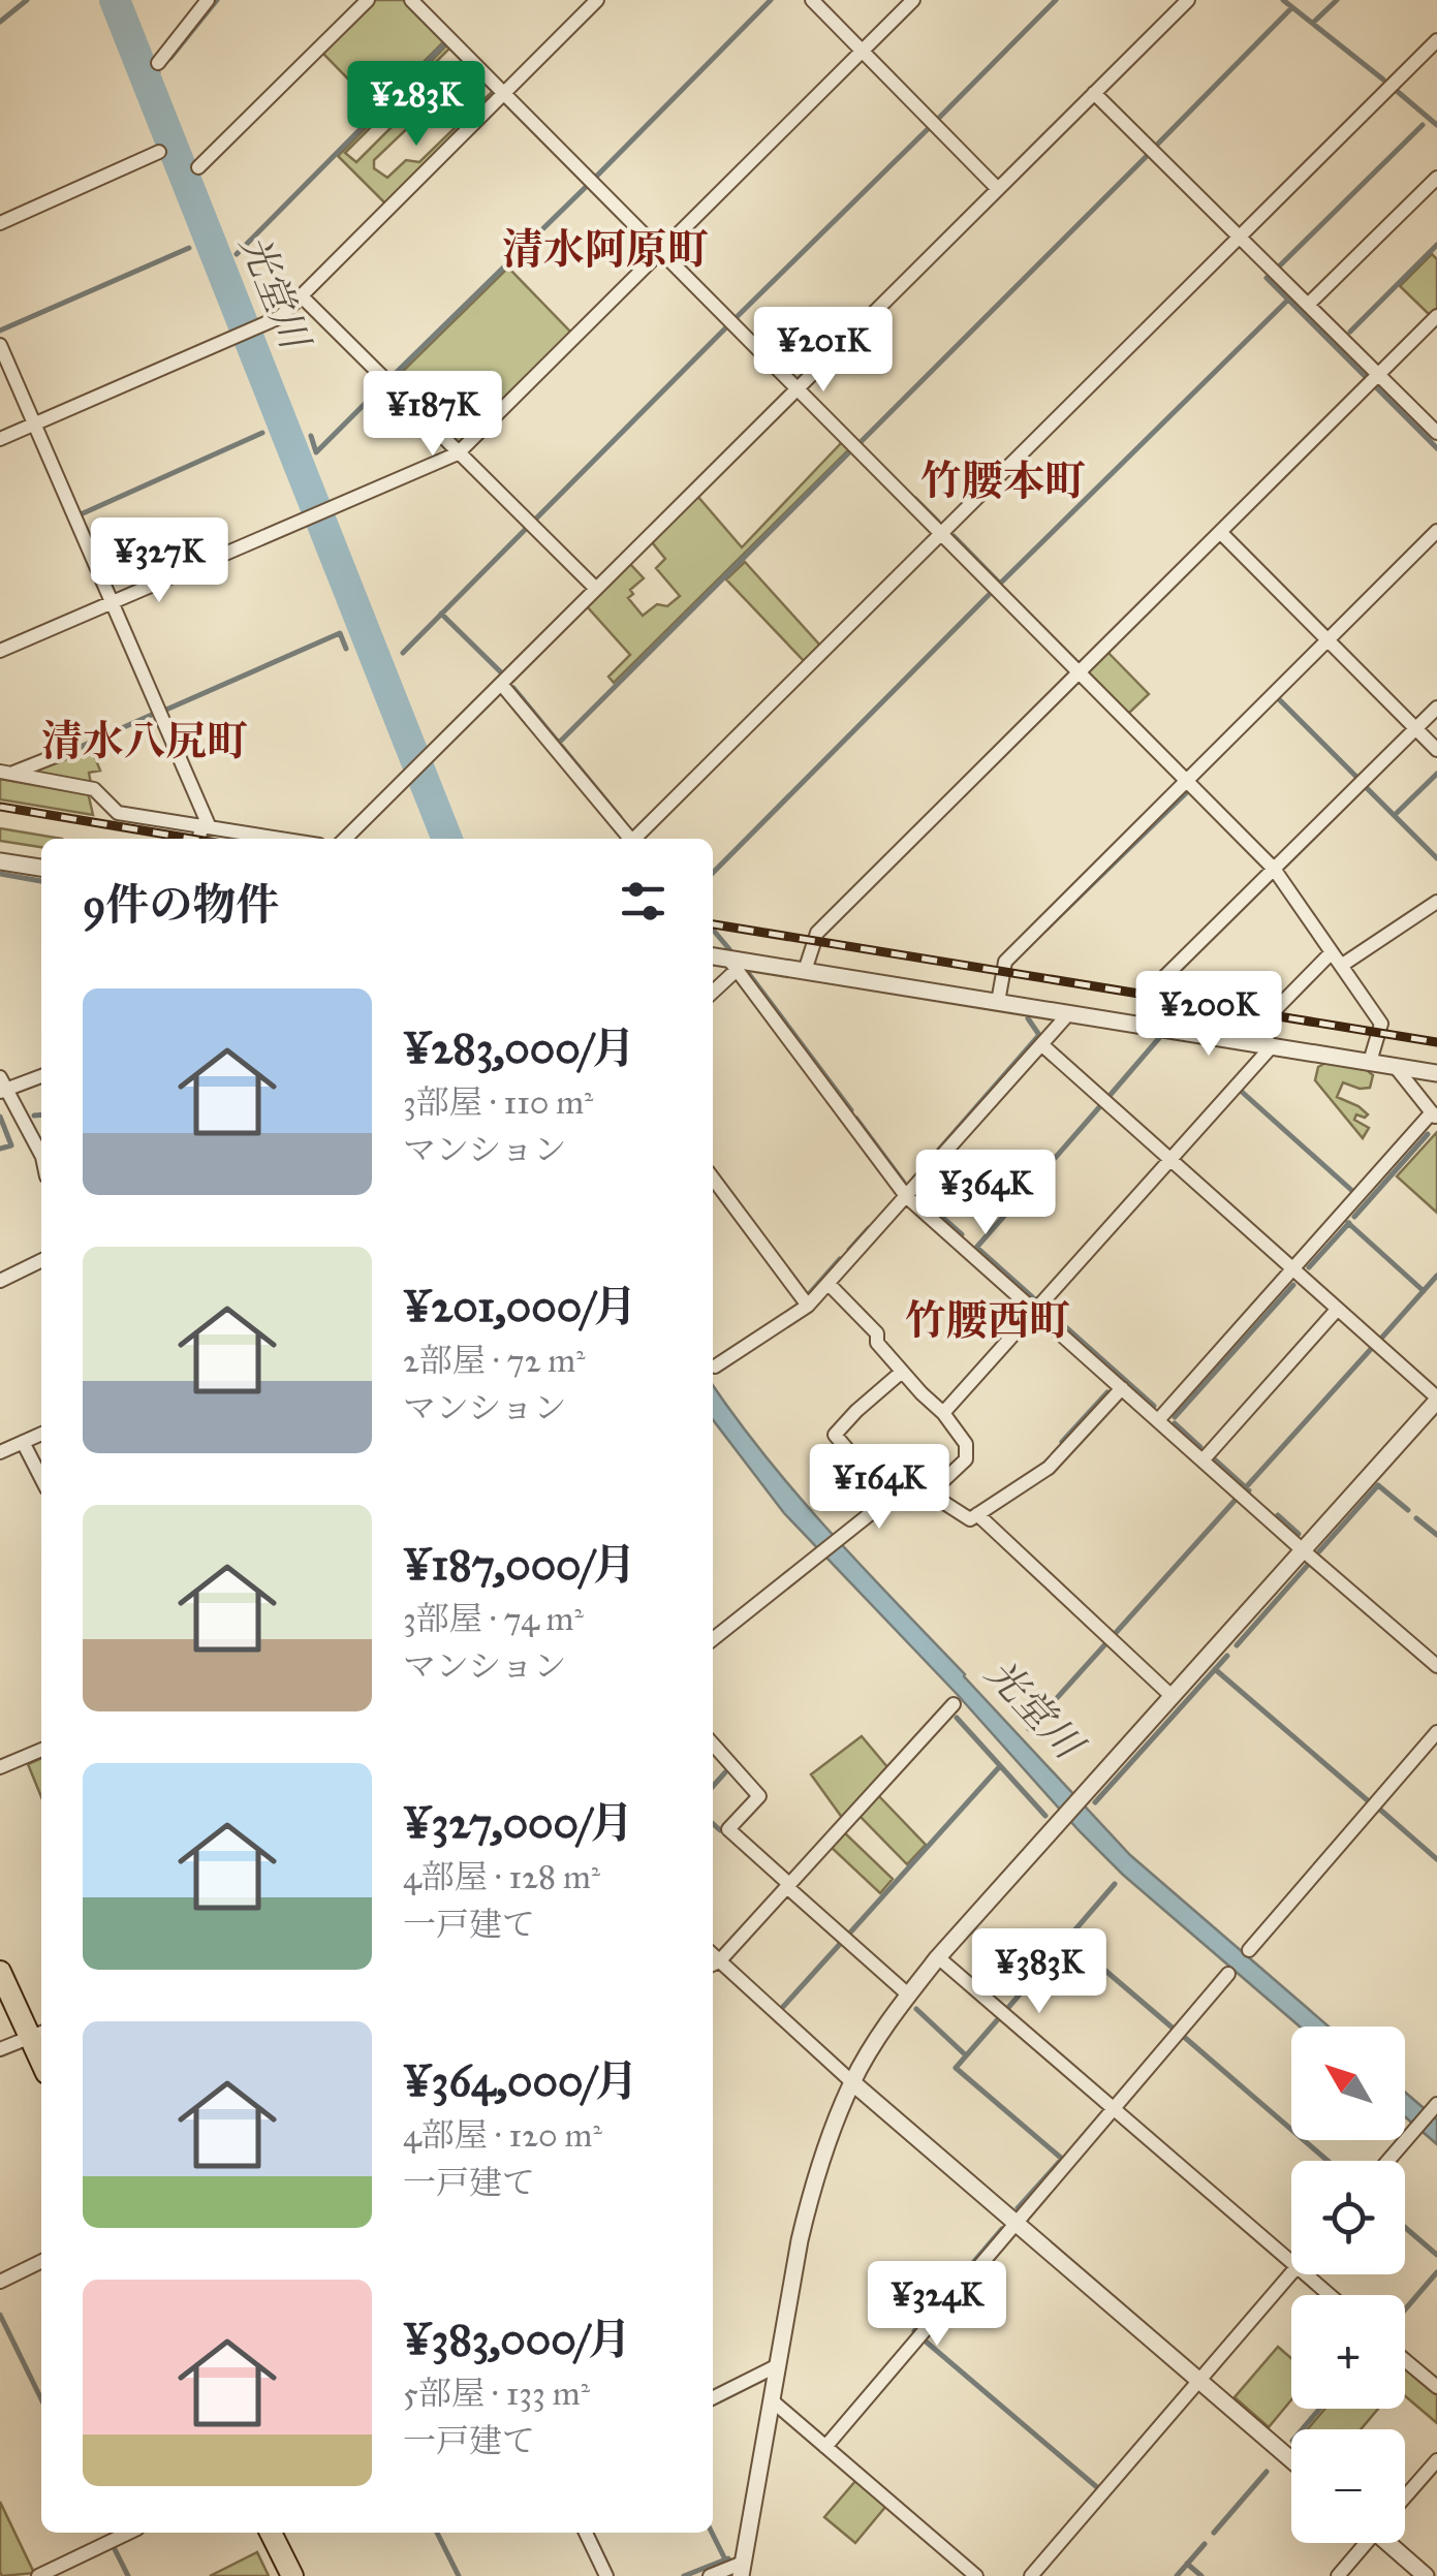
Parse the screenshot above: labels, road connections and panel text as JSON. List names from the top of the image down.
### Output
{
  "districts": [
    "清水阿原町",
    "竹腰本町",
    "清水八尻町",
    "竹腰西町"
  ],
  "water": ["光堂川"],
  "north": "top left",
  "page": {
    "price": [
      "¥283K",
      "¥201K",
      "¥187K",
      "¥327K",
      "¥200K",
      "¥364K",
      "¥164K",
      "¥383K",
      "¥324K"
    ],
    "heading": "9件の物件",
    "list": [
      {
        "name": "¥283,000/月",
        "note": "3部屋 · 110 m² · マンション"
      },
      {
        "name": "¥201,000/月",
        "note": "2部屋 · 72 m² · マンション"
      },
      {
        "name": "¥187,000/月",
        "note": "3部屋 · 74 m² · マンション"
      },
      {
        "name": "¥327,000/月",
        "note": "4部屋 · 128 m² · 一戸建て"
      },
      {
        "name": "¥364,000/月",
        "note": "4部屋 · 120 m² · 一戸建て"
      },
      {
        "name": "¥383,000/月",
        "note": "5部屋 · 133 m² · 一戸建て"
      }
    ],
    "map_buttons": ["+", "−"]
  }
}
